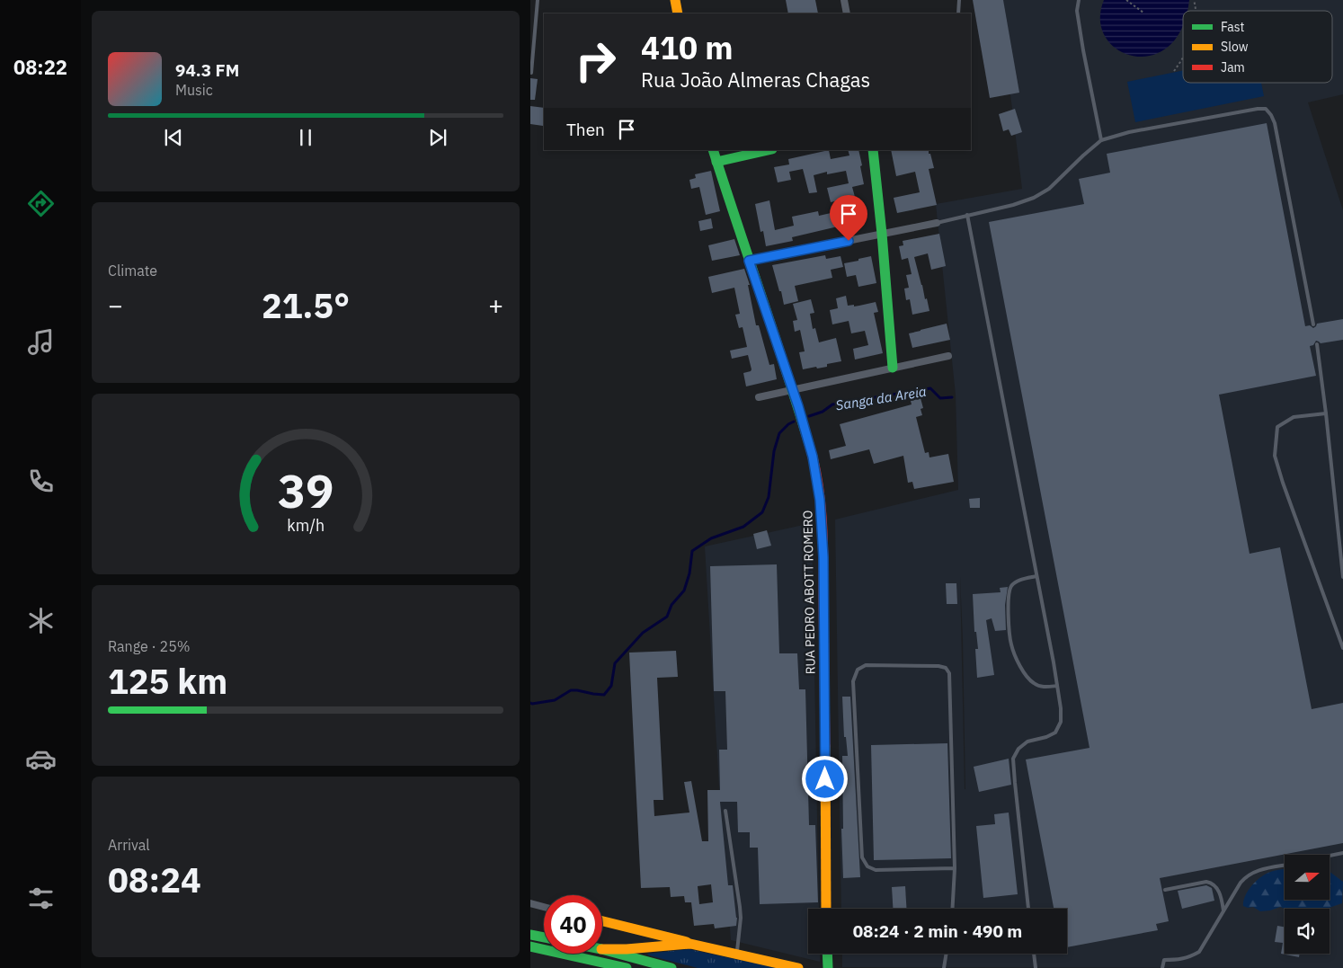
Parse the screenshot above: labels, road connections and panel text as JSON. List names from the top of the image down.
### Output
{
  "streets": {
    "main road": ["RUA PEDRO ABOTT ROMERO"]
  },
  "water": ["Sanga da Areia"],
  "legend": ["Fast", "Slow", "Jam"],
  "north": "right",
  "page": {
    "tabs": "08:22",
    "turn": ["410 m", "Rua João Almeras Chagas"],
    "song": ["94.3 FM", "Music"],
    "then": "Then",
    "tile": [
      "Climate",
      ["Range · 25%", "125 km"],
      ["Arrival", "08:24"]
    ],
    "heat": ["−", "21.5°", "+"],
    "limit": "40",
    "trip": "08:24 · 2 min · 490 m",
    "gauge": ["39", "km/h"]
  }
}
